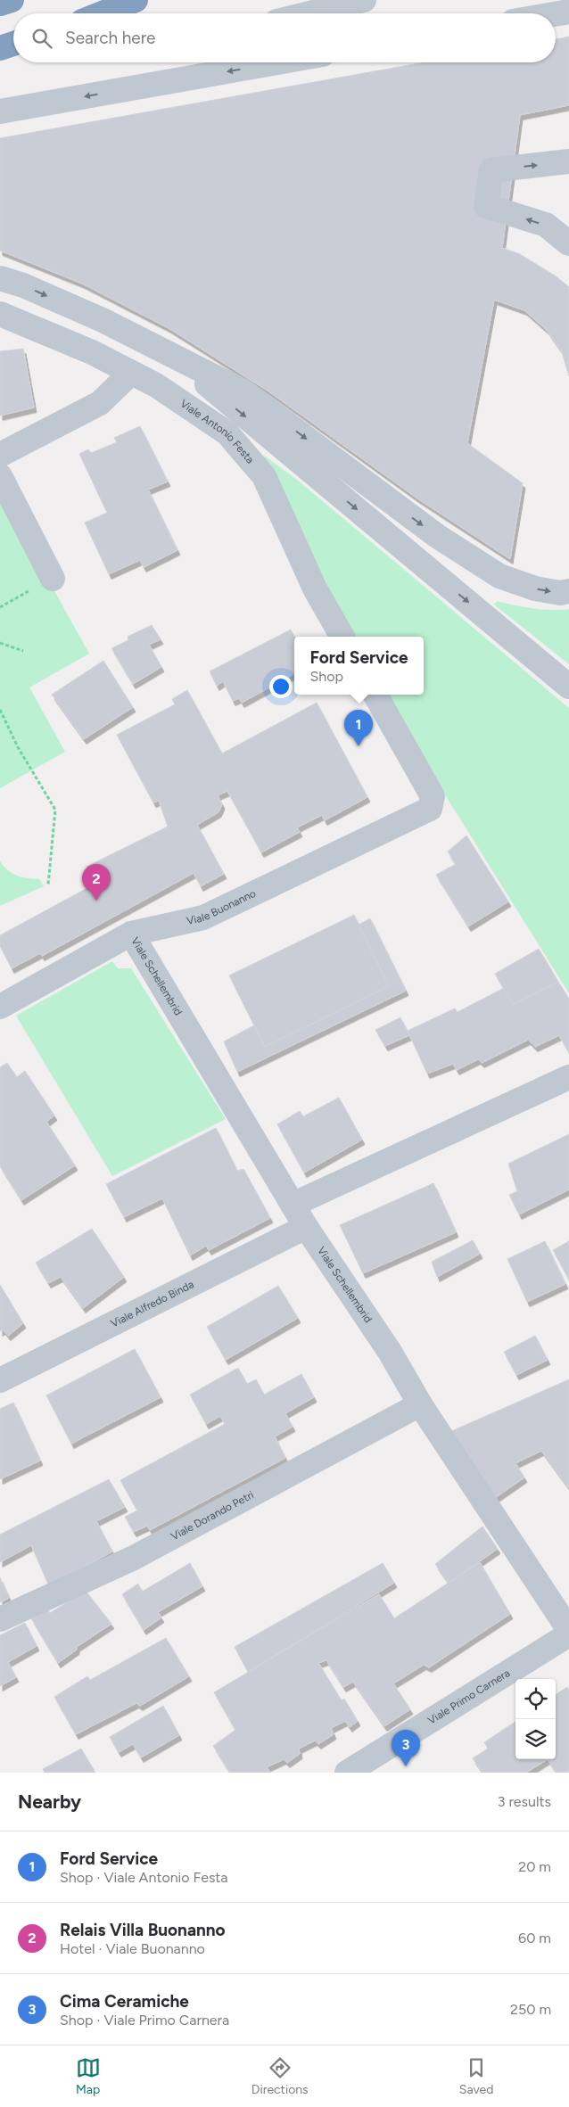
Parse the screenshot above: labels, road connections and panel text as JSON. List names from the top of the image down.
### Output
{
  "streets": {
    "street": [
      "Viale Antonio Festa",
      "Viale Buonanno",
      "Viale Schellembrid",
      "Viale Alfredo Binda",
      "Viale Dorando Petri",
      "Viale Primo Carnera"
    ]
  },
  "crossings": [
    ["Viale Buonanno", "Viale Schellembrid"],
    ["Viale Schellembrid", "Viale Alfredo Binda"],
    ["Viale Schellembrid", "Viale Dorando Petri"]
  ],
  "page": {
    "search": "Search here",
    "popup": ["Ford Service", "Shop"],
    "pins": ["1", "2", "3"],
    "heading": ["Nearby", "3 results"],
    "list": [
      {
        "mark": "1",
        "name": "Ford Service",
        "note": "Shop · Viale Antonio Festa",
        "value": "20 m"
      },
      {
        "mark": "2",
        "name": "Relais Villa Buonanno",
        "note": "Hotel · Viale Buonanno",
        "value": "60 m"
      },
      {
        "mark": "3",
        "name": "Cima Ceramiche",
        "note": "Shop · Viale Primo Carnera",
        "value": "250 m"
      }
    ],
    "nav": ["Map", "Directions", "Saved"]
  }
}
